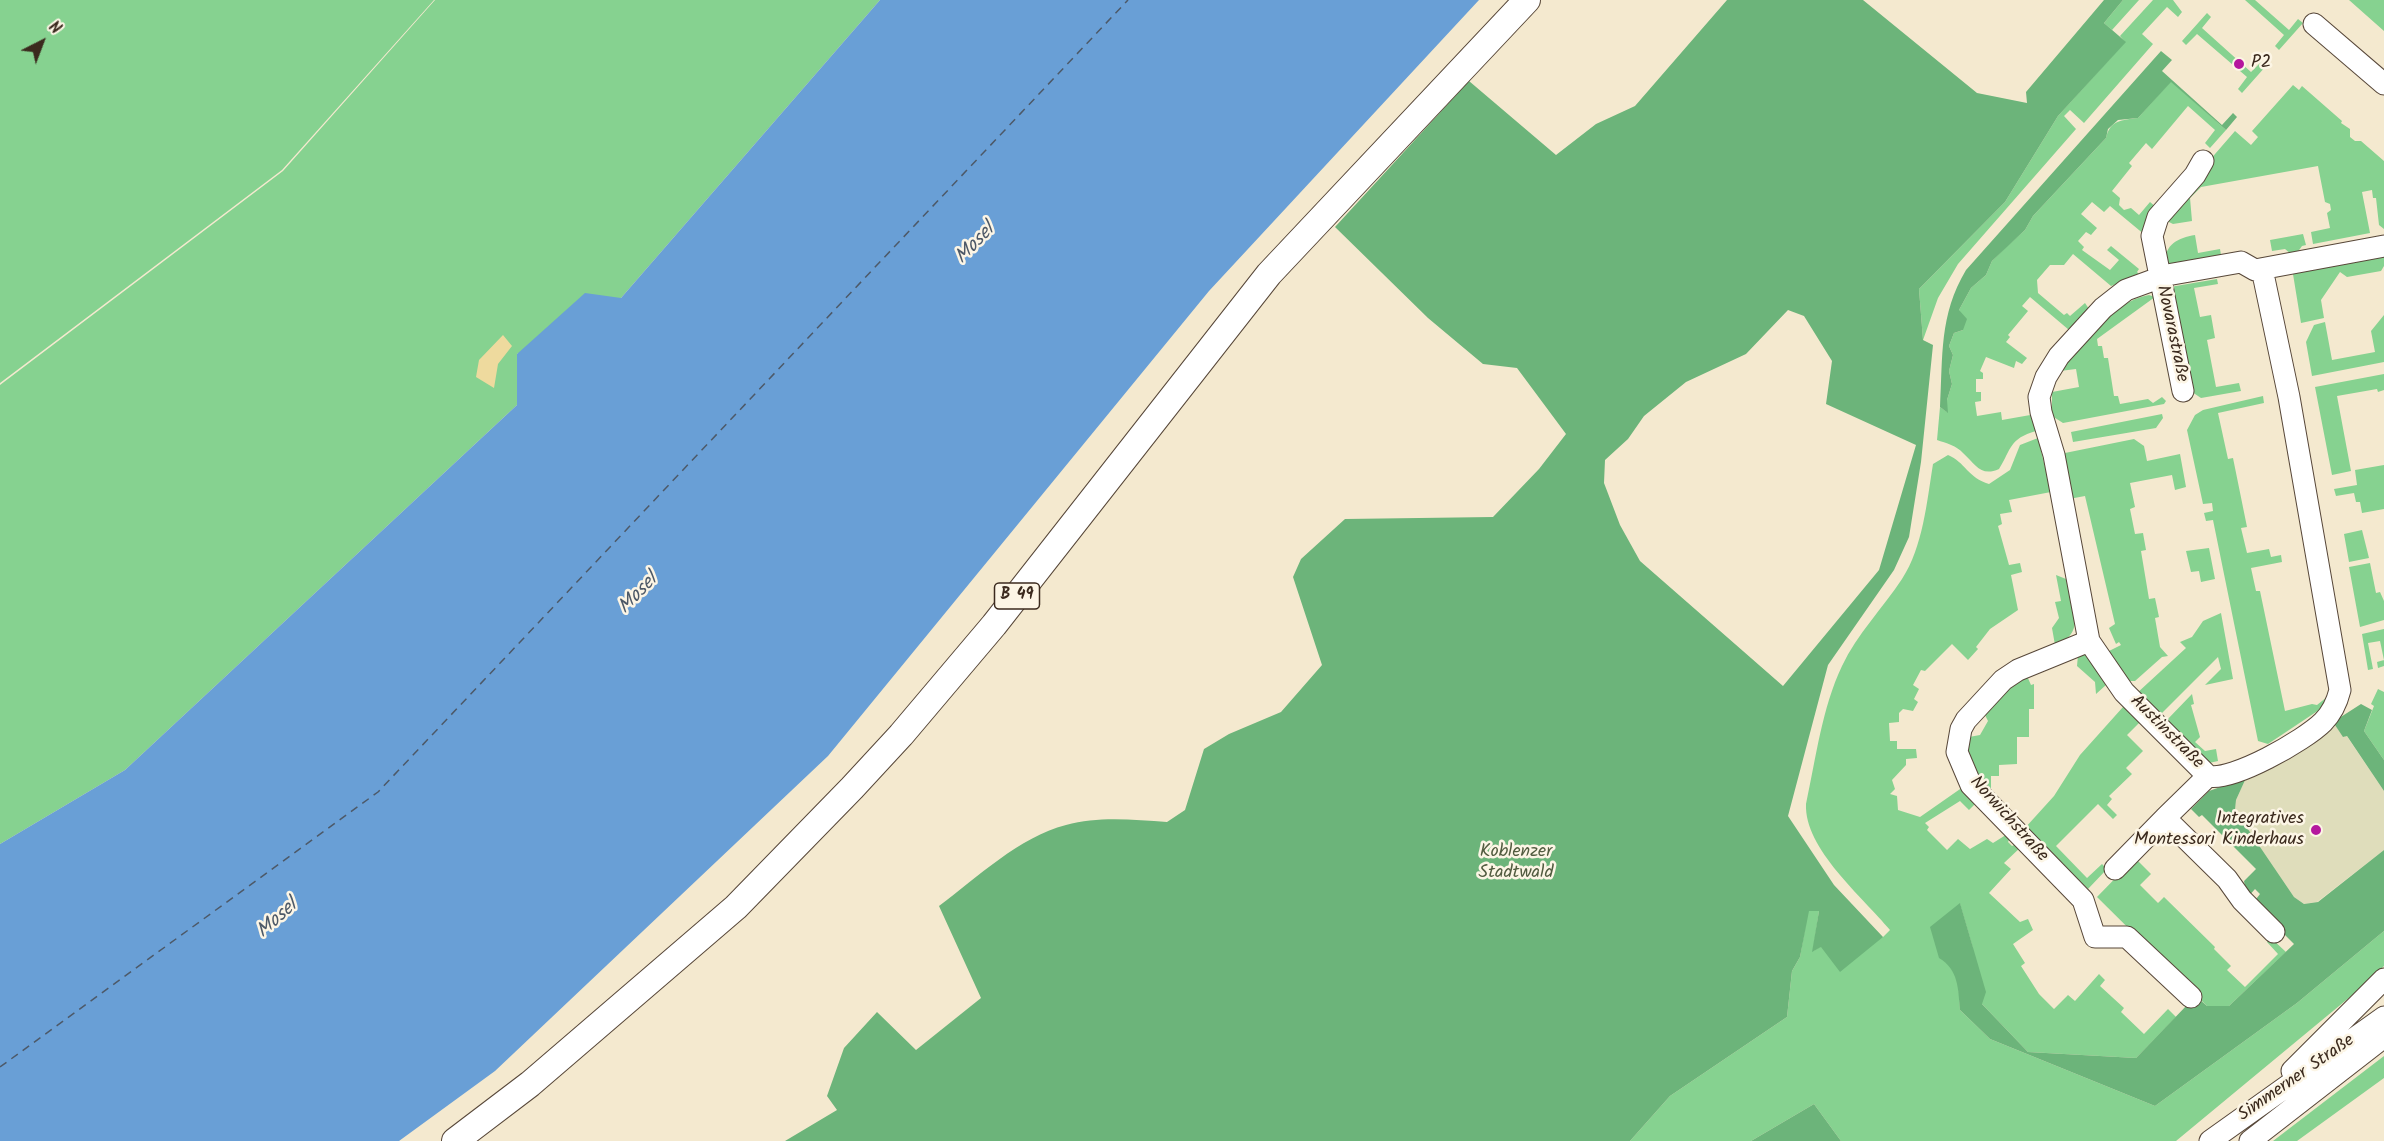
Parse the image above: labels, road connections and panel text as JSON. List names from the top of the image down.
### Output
{
  "streets": {
    "main road": ["B 49"],
    "street": [
      "Novarastraße",
      "Austinstraße",
      "Norwichstraße",
      "Simmerner Straße"
    ]
  },
  "crossings": [
    ["Novarastraße", "Austinstraße"],
    ["Austinstraße", "Norwichstraße"]
  ],
  "water": ["Mosel"],
  "parks": ["Koblenzer Stadtwald"],
  "places": ["P2", "Integratives Montessori Kinderhaus"],
  "north": "top right"
}
